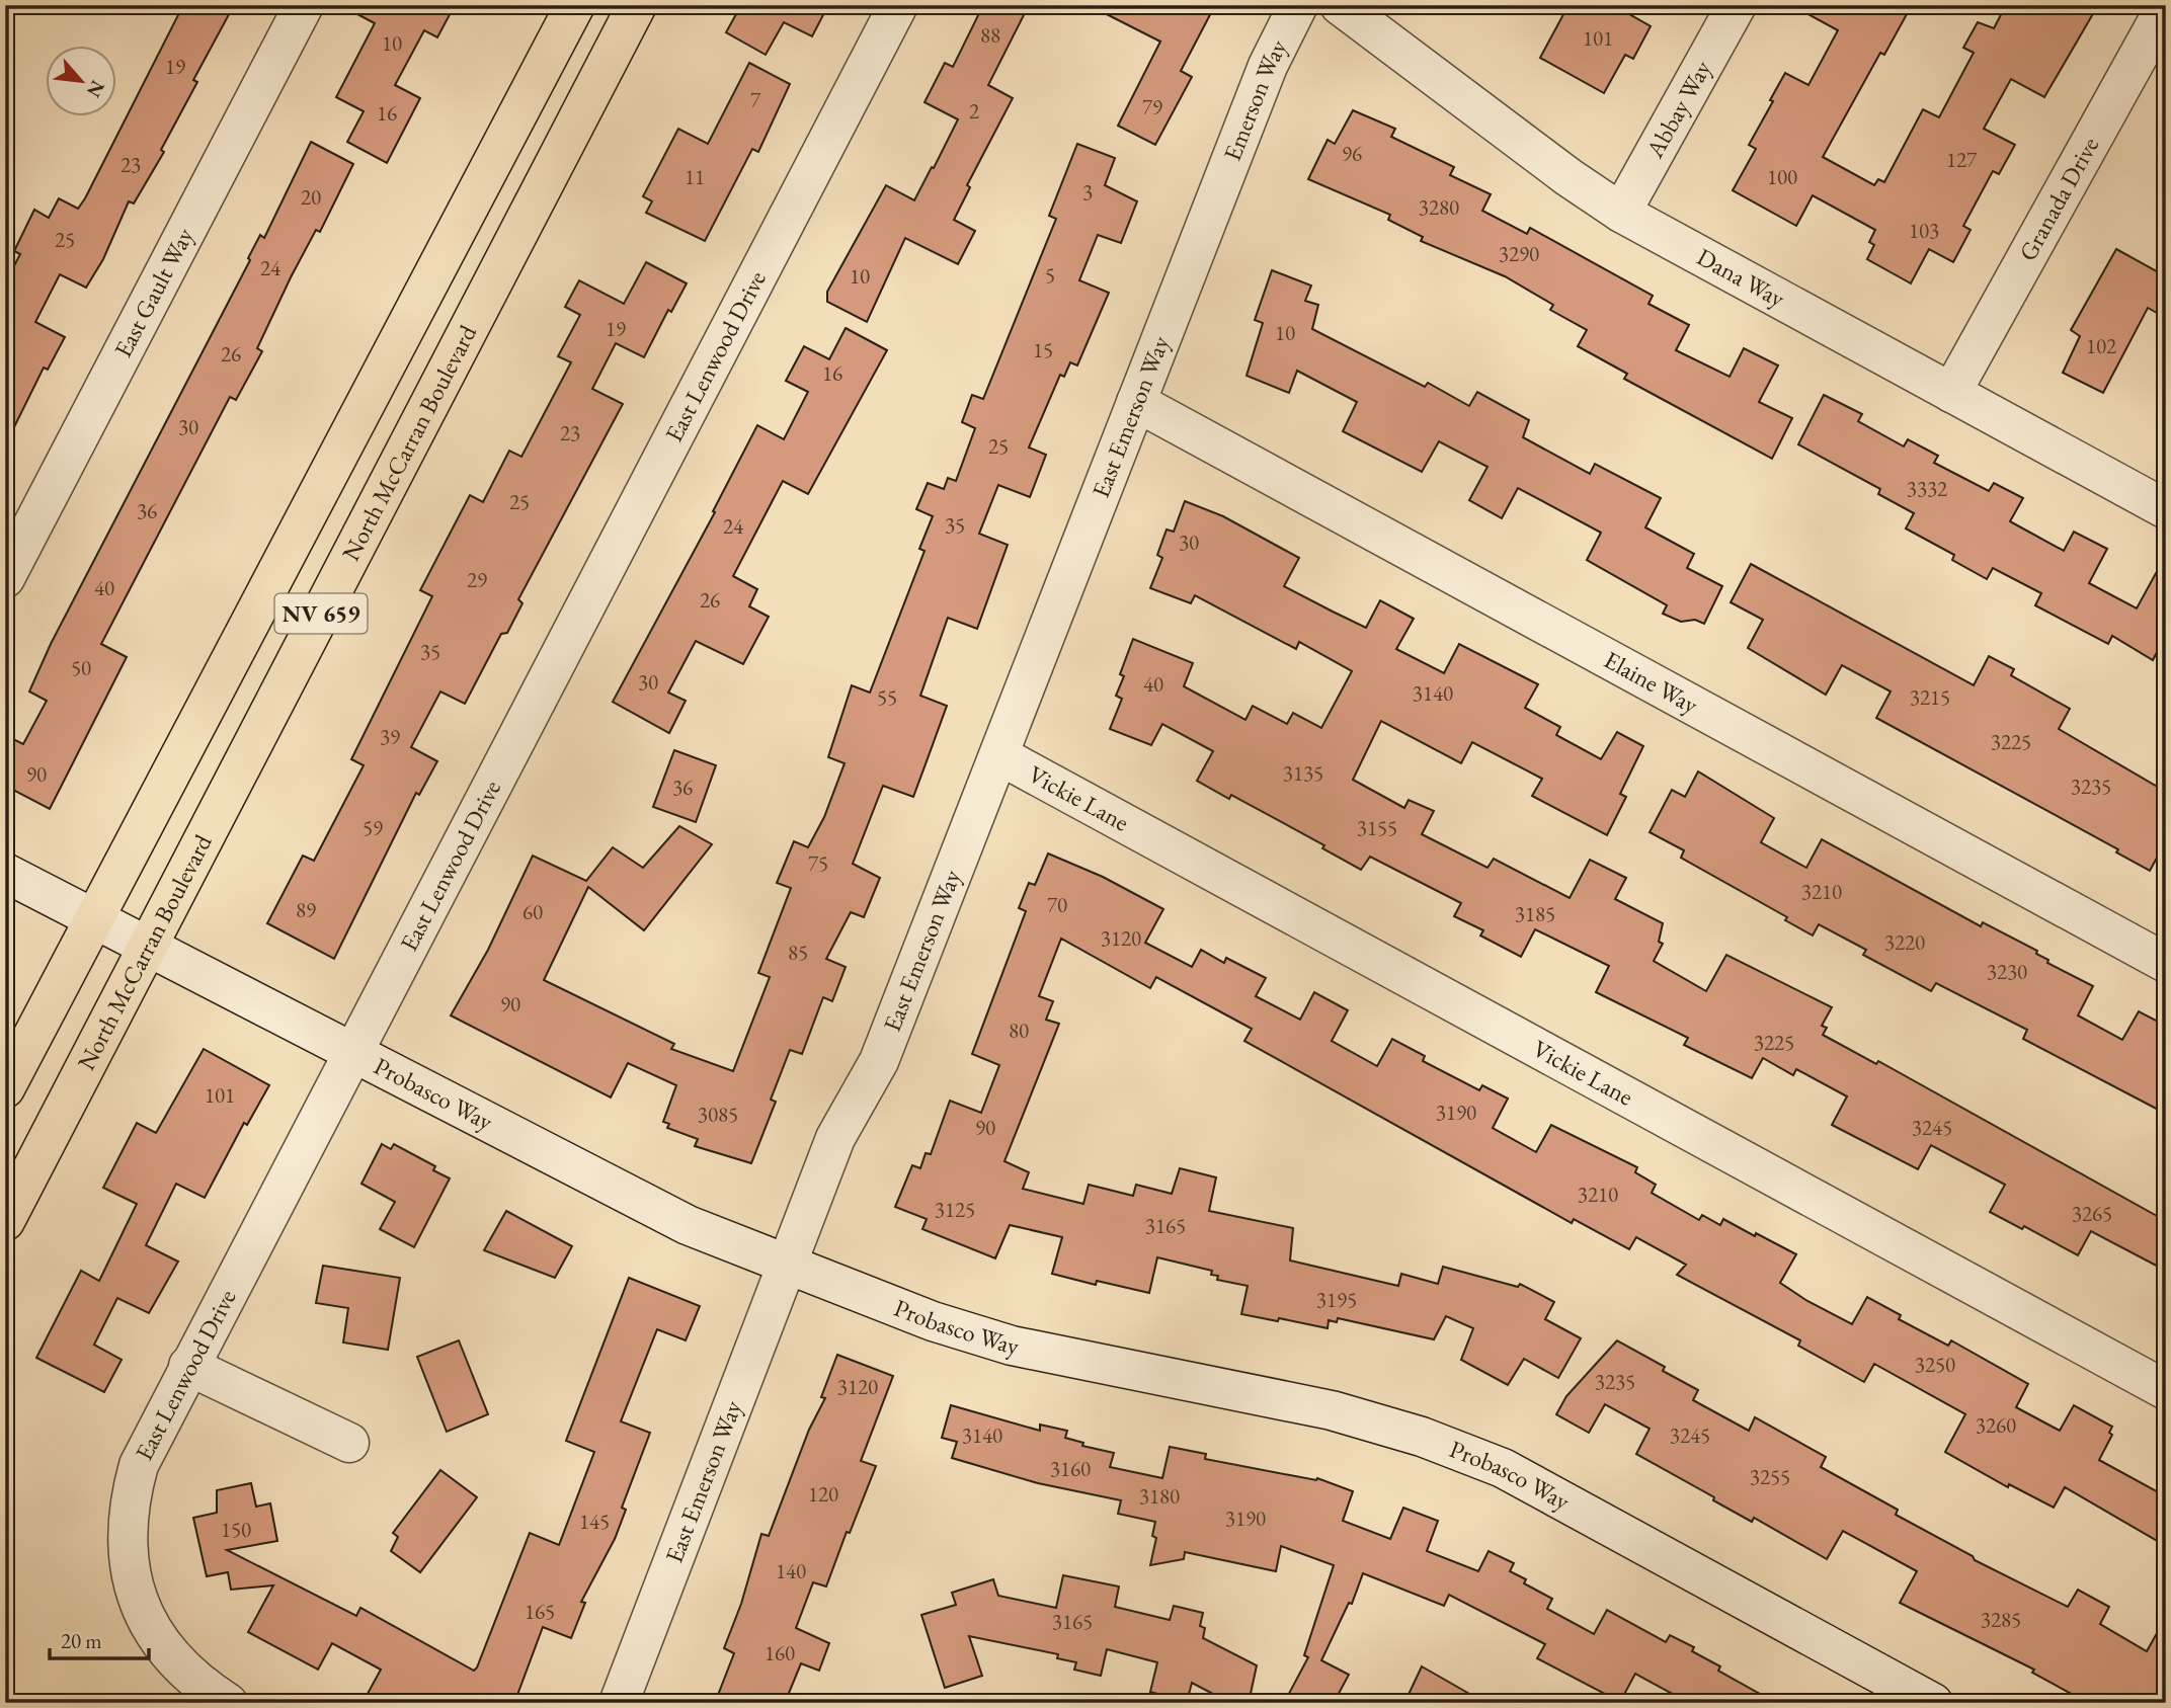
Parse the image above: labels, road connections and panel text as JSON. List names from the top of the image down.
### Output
{
  "streets": {
    "main road": ["North McCarran Boulevard", "NV 659"],
    "street": [
      "Emerson Way",
      "Abbay Way",
      "Granada Drive",
      "Dana Way",
      "East Gault Way",
      "East Lenwood Drive",
      "East Emerson Way",
      "Elaine Way",
      "Vickie Lane",
      "Probasco Way"
    ]
  },
  "crossings": [
    ["Emerson Way", "East Emerson Way"],
    ["Abbay Way", "Dana Way"],
    ["Granada Drive", "Dana Way"],
    ["East Lenwood Drive", "Probasco Way"],
    ["East Emerson Way", "Elaine Way"],
    ["East Emerson Way", "Vickie Lane"],
    ["East Emerson Way", "Probasco Way"],
    ["North McCarran Boulevard", "Probasco Way"],
    ["NV 659", "Probasco Way"]
  ],
  "house_numbers": [
    "88",
    "101",
    "10",
    "19",
    "7",
    "79",
    "2",
    "16",
    "96",
    "127",
    "23",
    "11",
    "100",
    "3",
    "20",
    "3280",
    "103",
    "25",
    "3290",
    "24",
    "5",
    "10",
    "19",
    "10",
    "102",
    "15",
    "26",
    "16",
    "30",
    "23",
    "25",
    "3332",
    "25",
    "36",
    "35",
    "24",
    "30",
    "29",
    "40",
    "26",
    "35",
    "50",
    "30",
    "40",
    "3140",
    "55",
    "3215",
    "39",
    "3225",
    "3135",
    "90",
    "3235",
    "36",
    "59",
    "3155",
    "75",
    "3210",
    "70",
    "89",
    "60",
    "3185",
    "3120",
    "3220",
    "85",
    "3230",
    "90",
    "80",
    "3225",
    "101",
    "3190",
    "3085",
    "90",
    "3245",
    "3210",
    "3125",
    "3265",
    "3165",
    "3195",
    "3250",
    "3235",
    "3120",
    "3260",
    "3140",
    "3245",
    "3160",
    "3255",
    "120",
    "3180",
    "3190",
    "145",
    "150",
    "140",
    "165",
    "3285",
    "3165",
    "160"
  ],
  "scale_bar": "20 m",
  "north": "bottom right"
}
